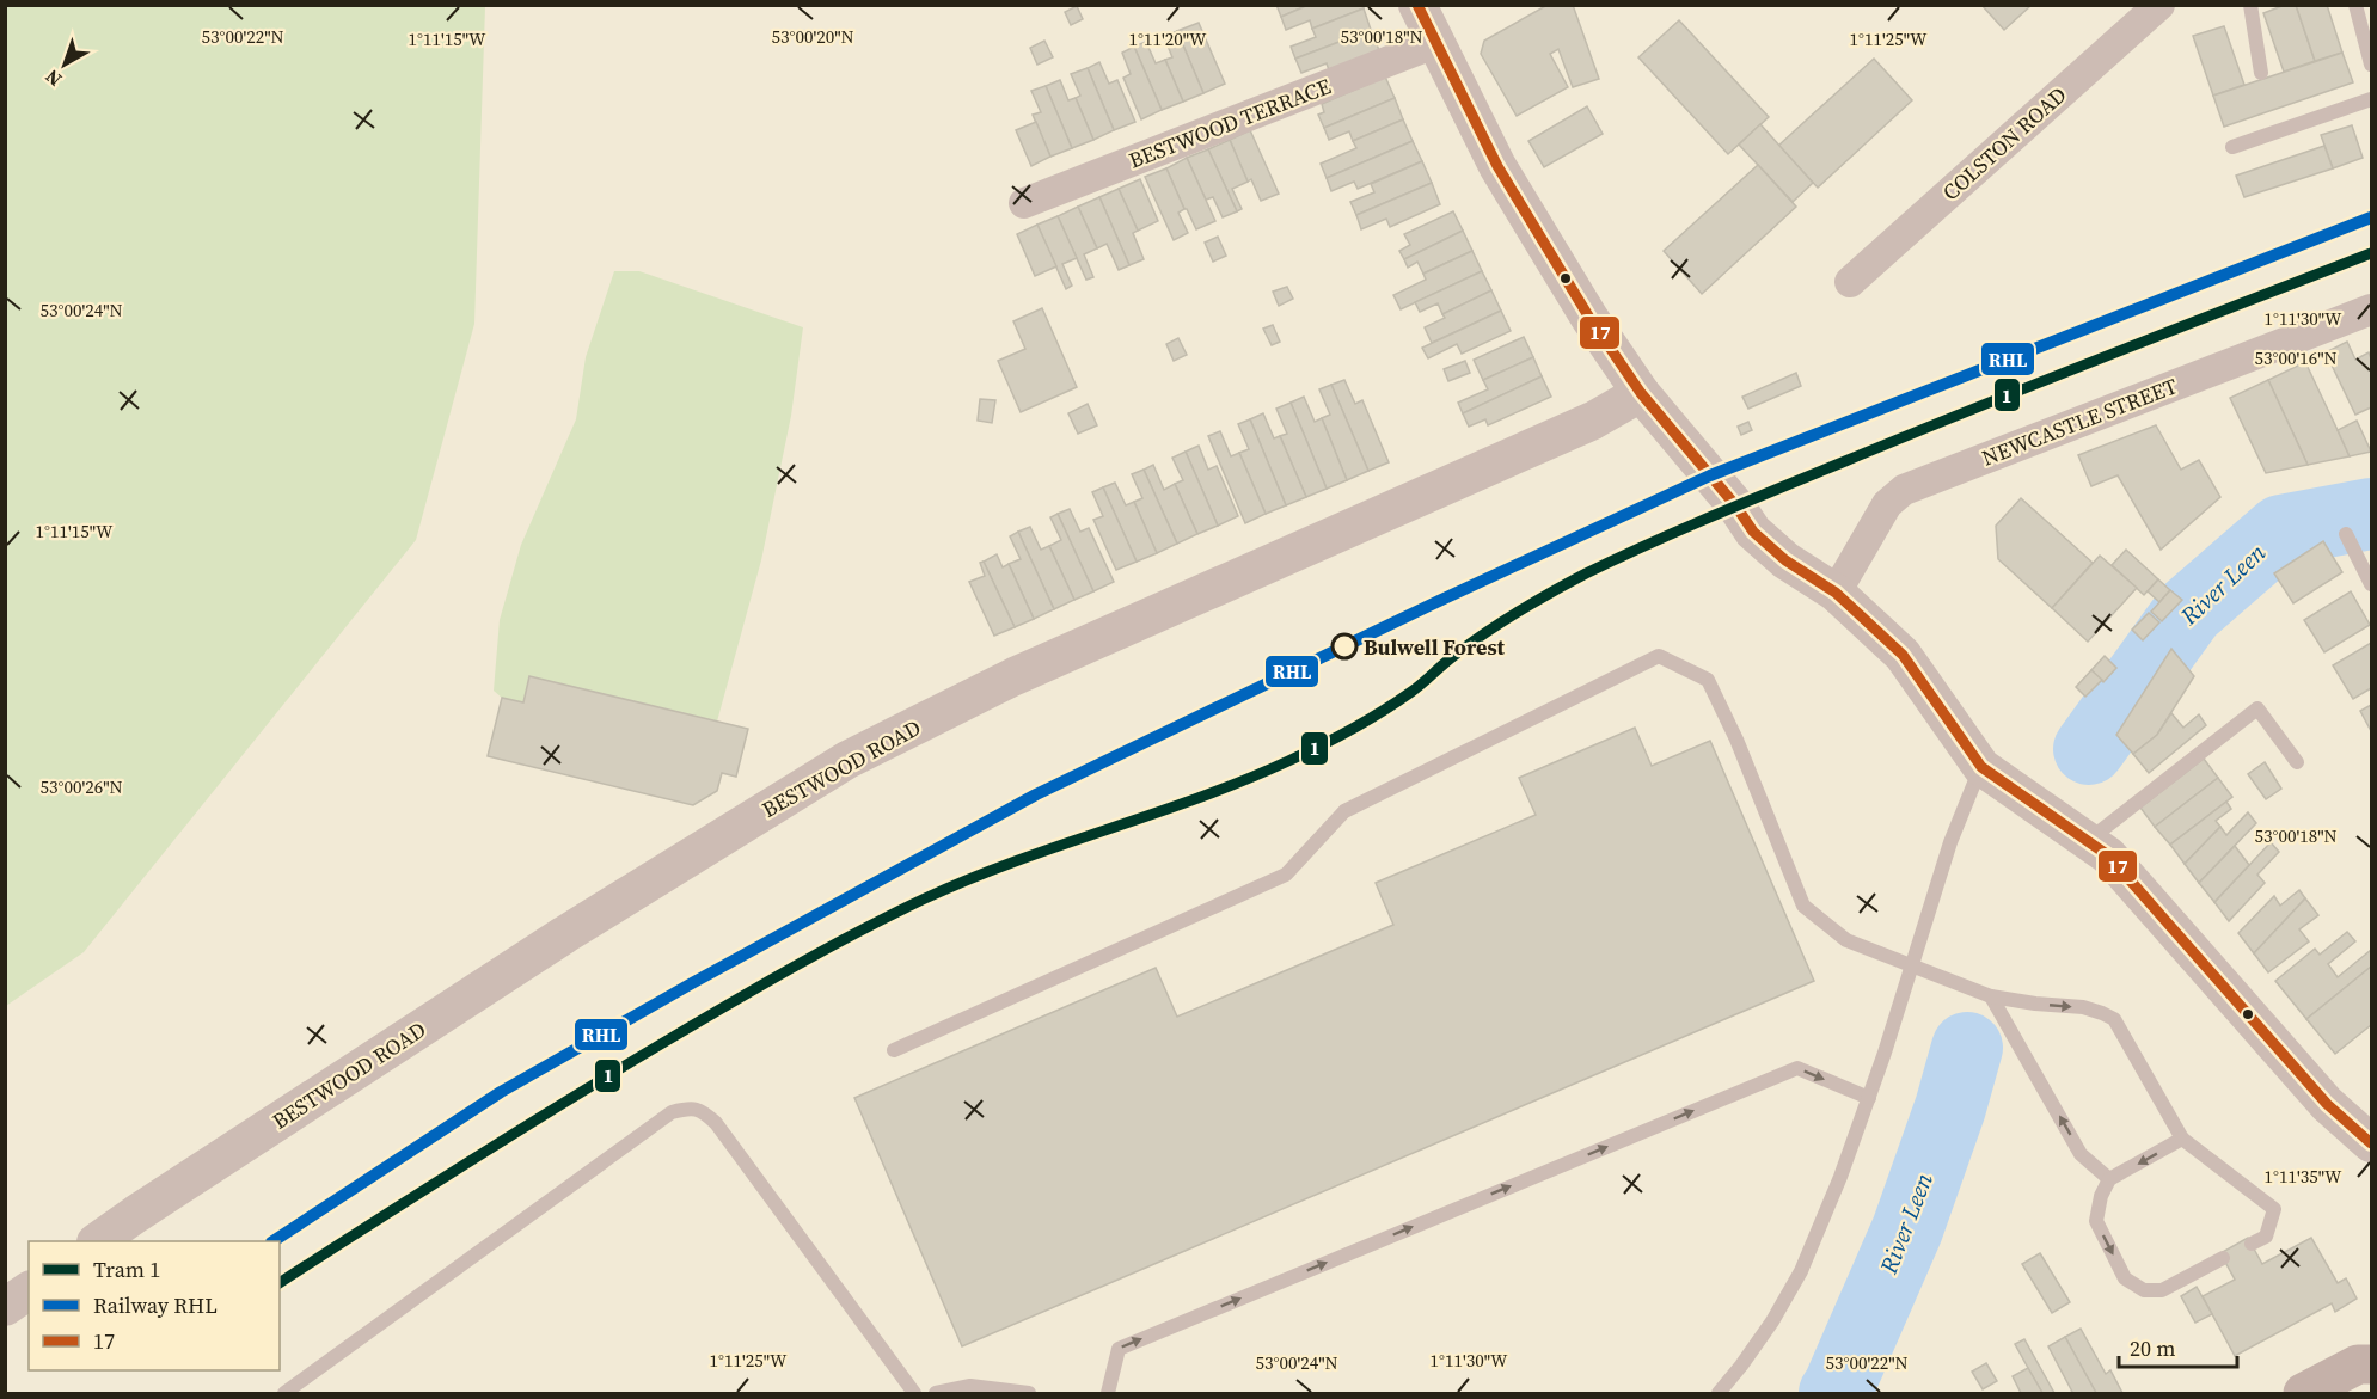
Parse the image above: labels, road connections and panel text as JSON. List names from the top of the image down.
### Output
{
  "streets": {
    "street": [
      "BESTWOOD TERRACE",
      "COLSTON ROAD",
      "NEWCASTLE STREET",
      "BESTWOOD ROAD"
    ]
  },
  "water": ["River Leen"],
  "places": ["Bulwell Forest"],
  "lines": ["transit line 17", "rail line RHL", "tram line 1"],
  "legend": ["Tram 1", "Railway RHL", "17"],
  "scale_bar": "20 m",
  "north": "bottom left",
  "coordinates": [
    "53°00'22\"N",
    "53°00'20\"N",
    "53°00'18\"N",
    "1°11'15\"W",
    "1°11'20\"W",
    "1°11'25\"W",
    "53°00'24\"N",
    "1°11'30\"W",
    "53°00'16\"N",
    "53°00'26\"N",
    "1°11'35\"W"
  ]
}
